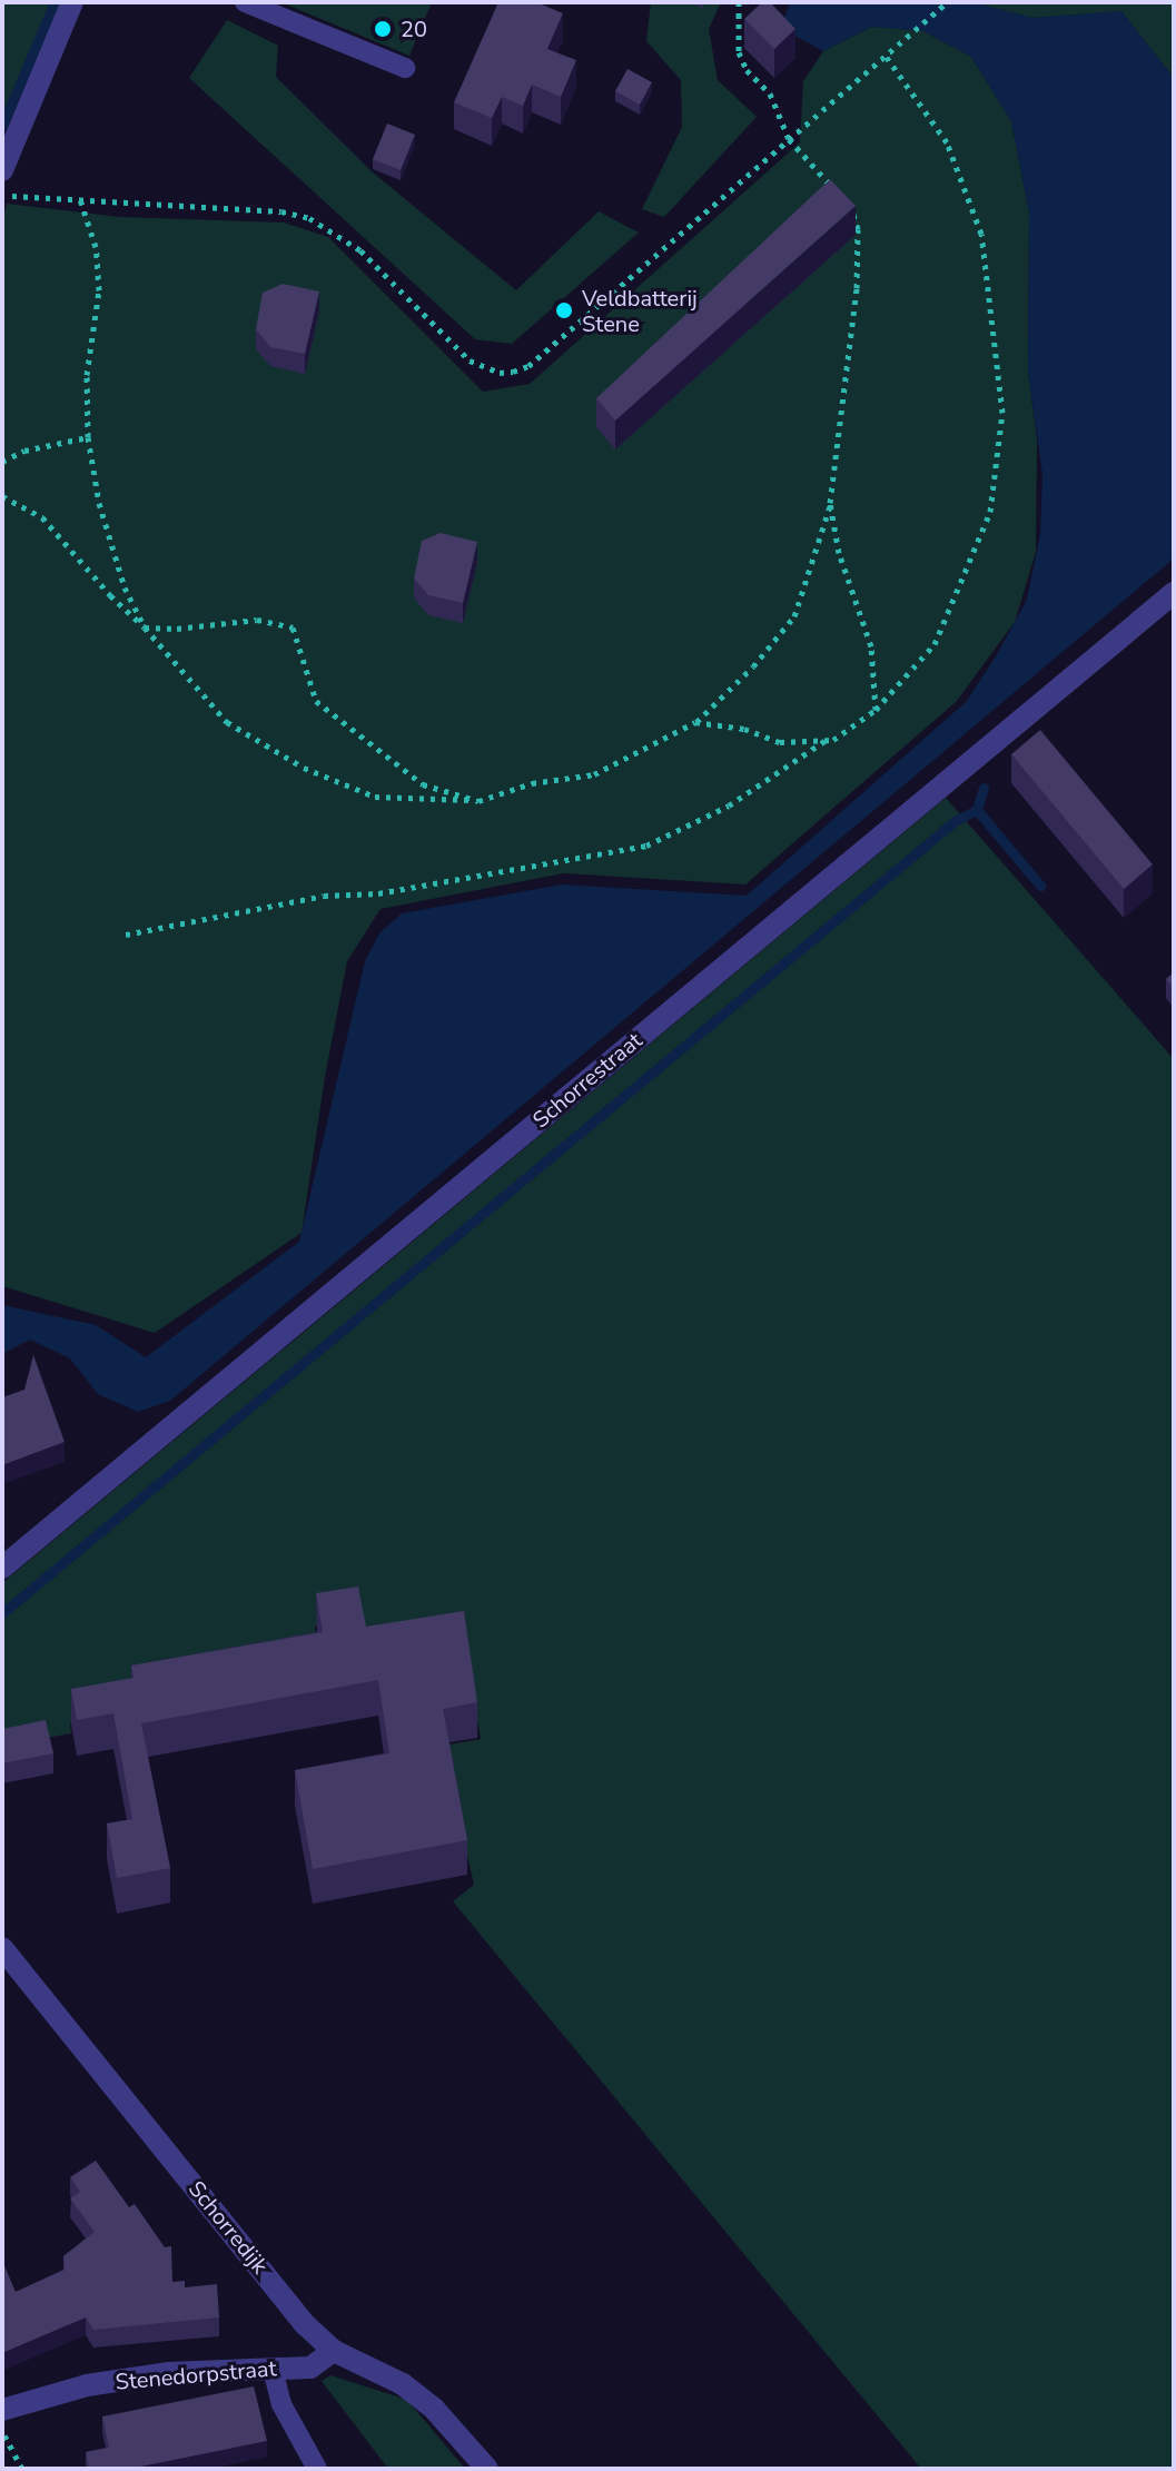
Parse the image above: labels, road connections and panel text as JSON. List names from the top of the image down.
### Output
{
  "streets": {
    "street": ["Schorrestraat", "Schorredijk", "Stenedorpstraat"]
  },
  "crossings": [
    ["Schorredijk", "Stenedorpstraat"]
  ],
  "places": ["20", "Veldbatterij Stene"]
}
